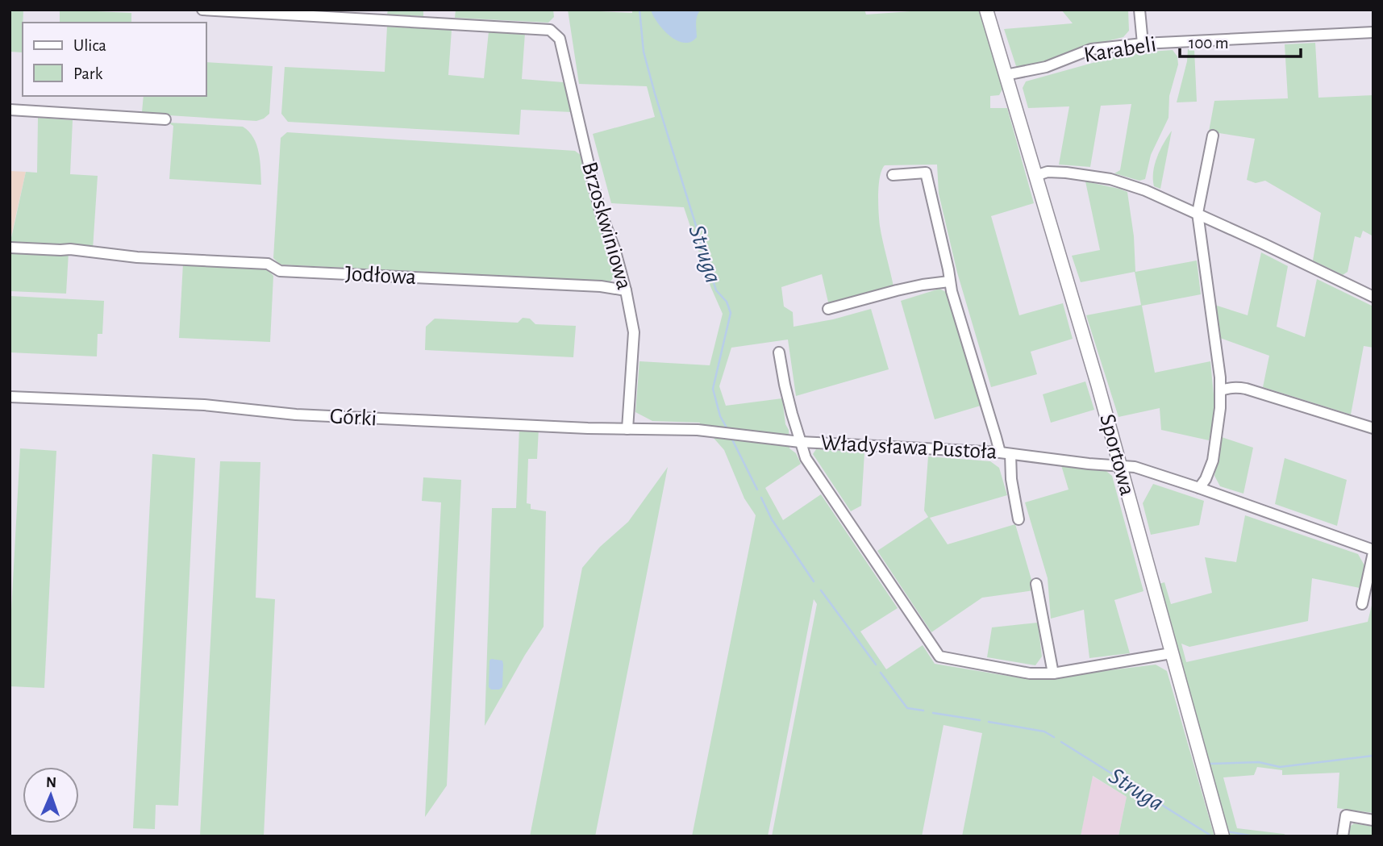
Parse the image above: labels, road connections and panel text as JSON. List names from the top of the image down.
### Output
{
  "streets": {
    "street": [
      "Karabeli",
      "Brzoskwiniowa",
      "Jodłowa",
      "Górki",
      "Władysława Pustoła",
      "Sportowa"
    ]
  },
  "crossings": [
    ["Karabeli", "Sportowa"],
    ["Brzoskwiniowa", "Jodłowa"],
    ["Brzoskwiniowa", "Górki"],
    ["Górki", "Władysława Pustoła"],
    ["Władysława Pustoła", "Sportowa"]
  ],
  "water": ["Struga"],
  "legend": ["Ulica", "Park"],
  "scale_bar": "100 m",
  "north": "top"
}
